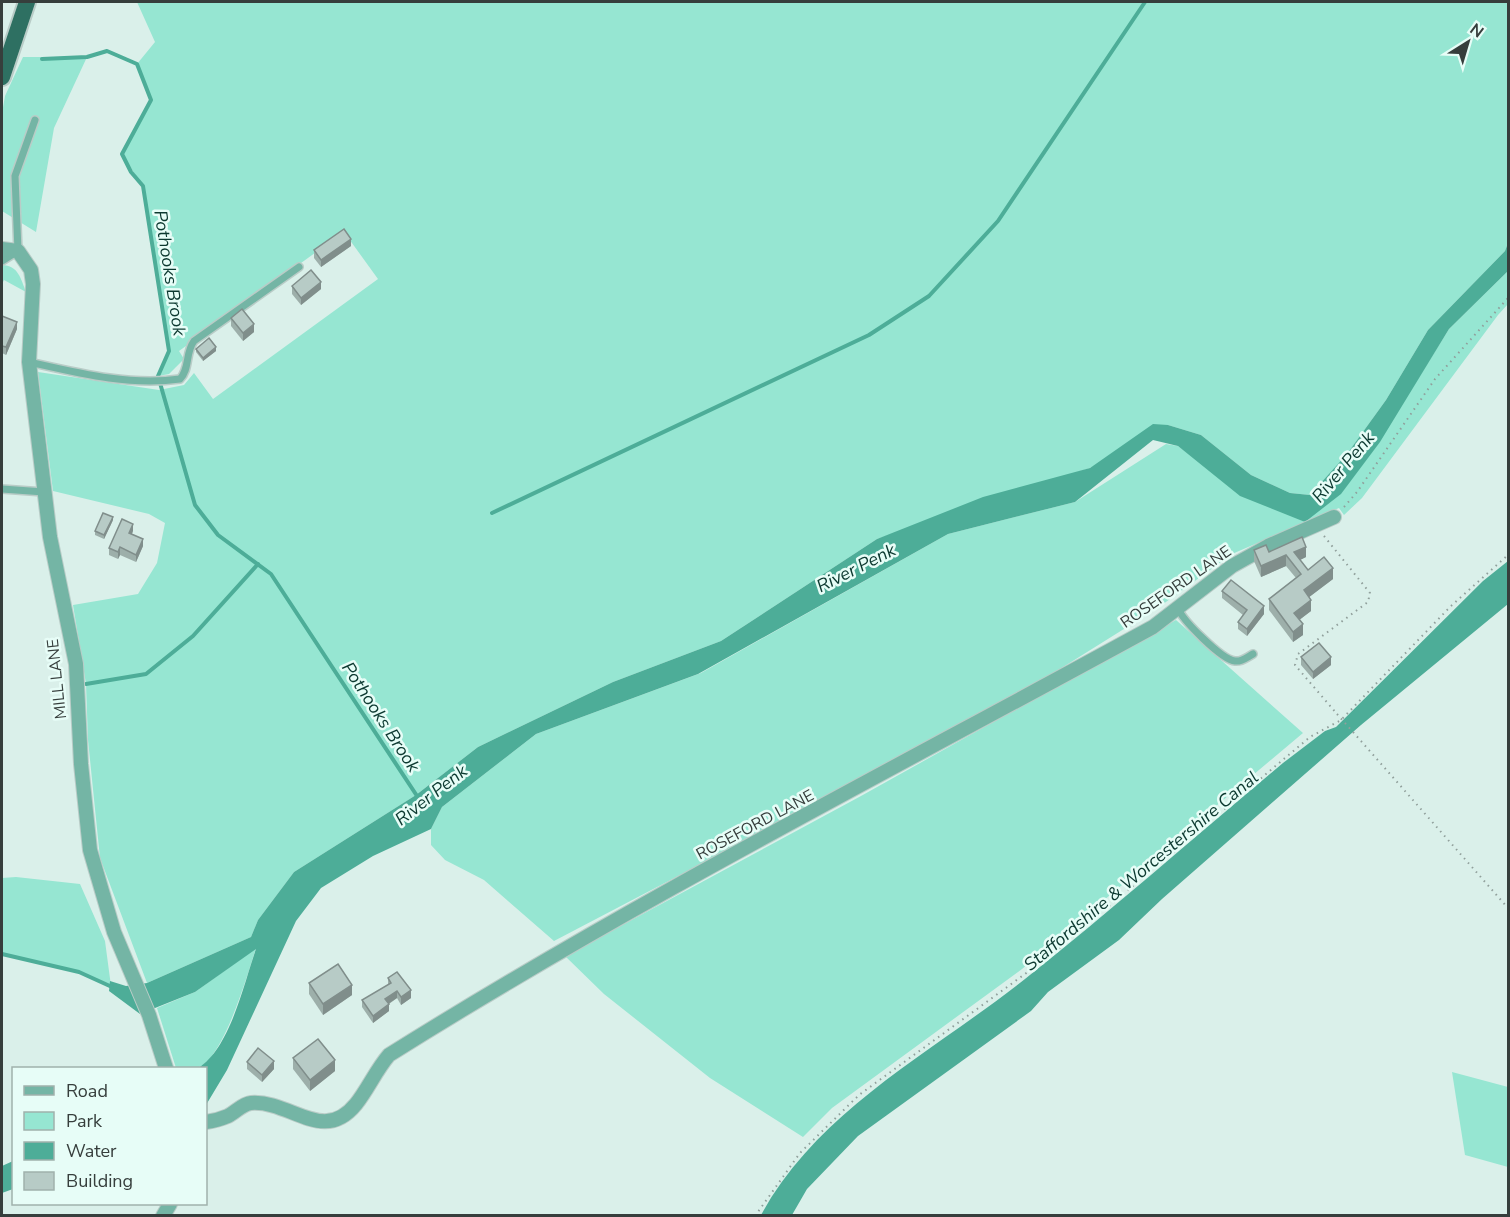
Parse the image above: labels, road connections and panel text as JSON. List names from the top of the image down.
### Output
{
  "streets": {
    "street": ["ROSEFORD LANE", "MILL LANE"]
  },
  "water": ["Pothooks Brook", "River Penk", "Staffordshire & Worcestershire Canal"],
  "legend": [
    "Road",
    "Park",
    "Water",
    "Building"
  ],
  "north": "top right"
}
